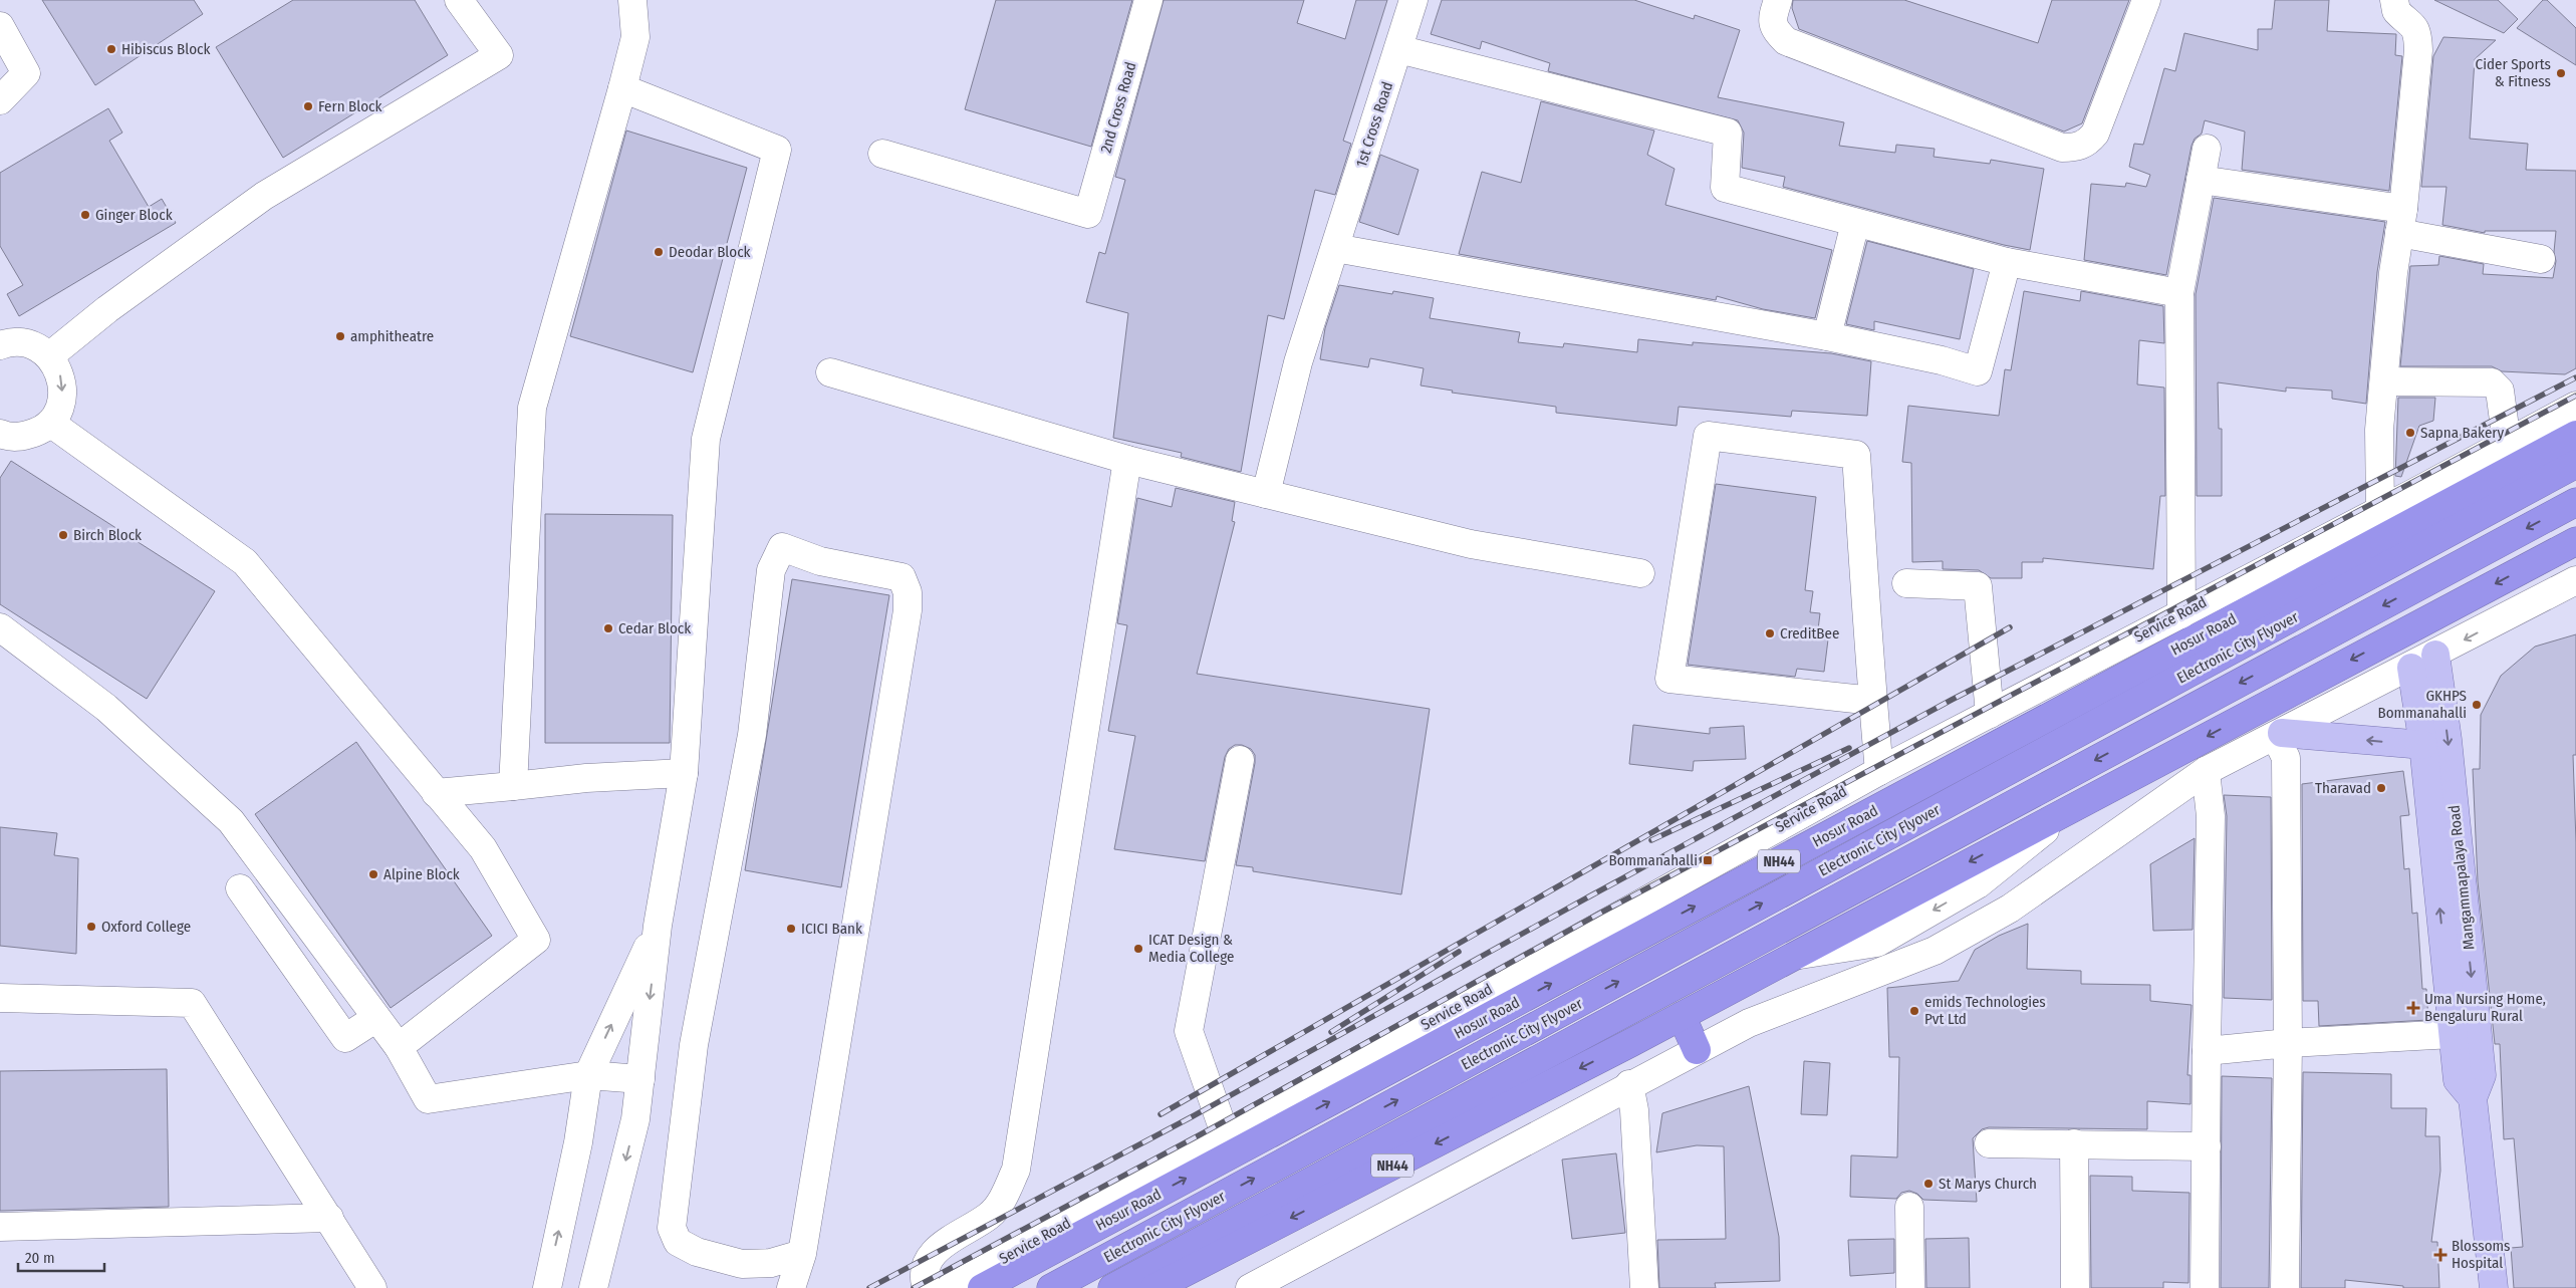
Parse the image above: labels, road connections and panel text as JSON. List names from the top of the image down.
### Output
{
  "streets": {
    "highway": ["Hosur Road", "Electronic City Flyover", "NH44"],
    "main road": ["Mangammapalaya Road"],
    "street": ["2nd Cross Road", "1st Cross Road", "Service Road"]
  },
  "places": {
    "other": [
      "Hibiscus Block",
      "Cider Sports & Fitness",
      "Fern Block",
      "Ginger Block",
      "Deodar Block",
      "amphitheatre",
      "Sapna Bakery",
      "Birch Block",
      "Cedar Block",
      "CreditBee",
      "GKHPS Bommanahalli",
      "Tharavad",
      "Alpine Block",
      "Oxford College",
      "ICICI Bank",
      "ICAT Design & Media College",
      "emids Technologies Pvt Ltd",
      "St Marys Church"
    ],
    "transit": ["Bommanahalli"],
    "health": ["Uma Nursing Home, Bengaluru Rural", "Blossoms Hospital"]
  },
  "scale_bar": "20 m"
}
